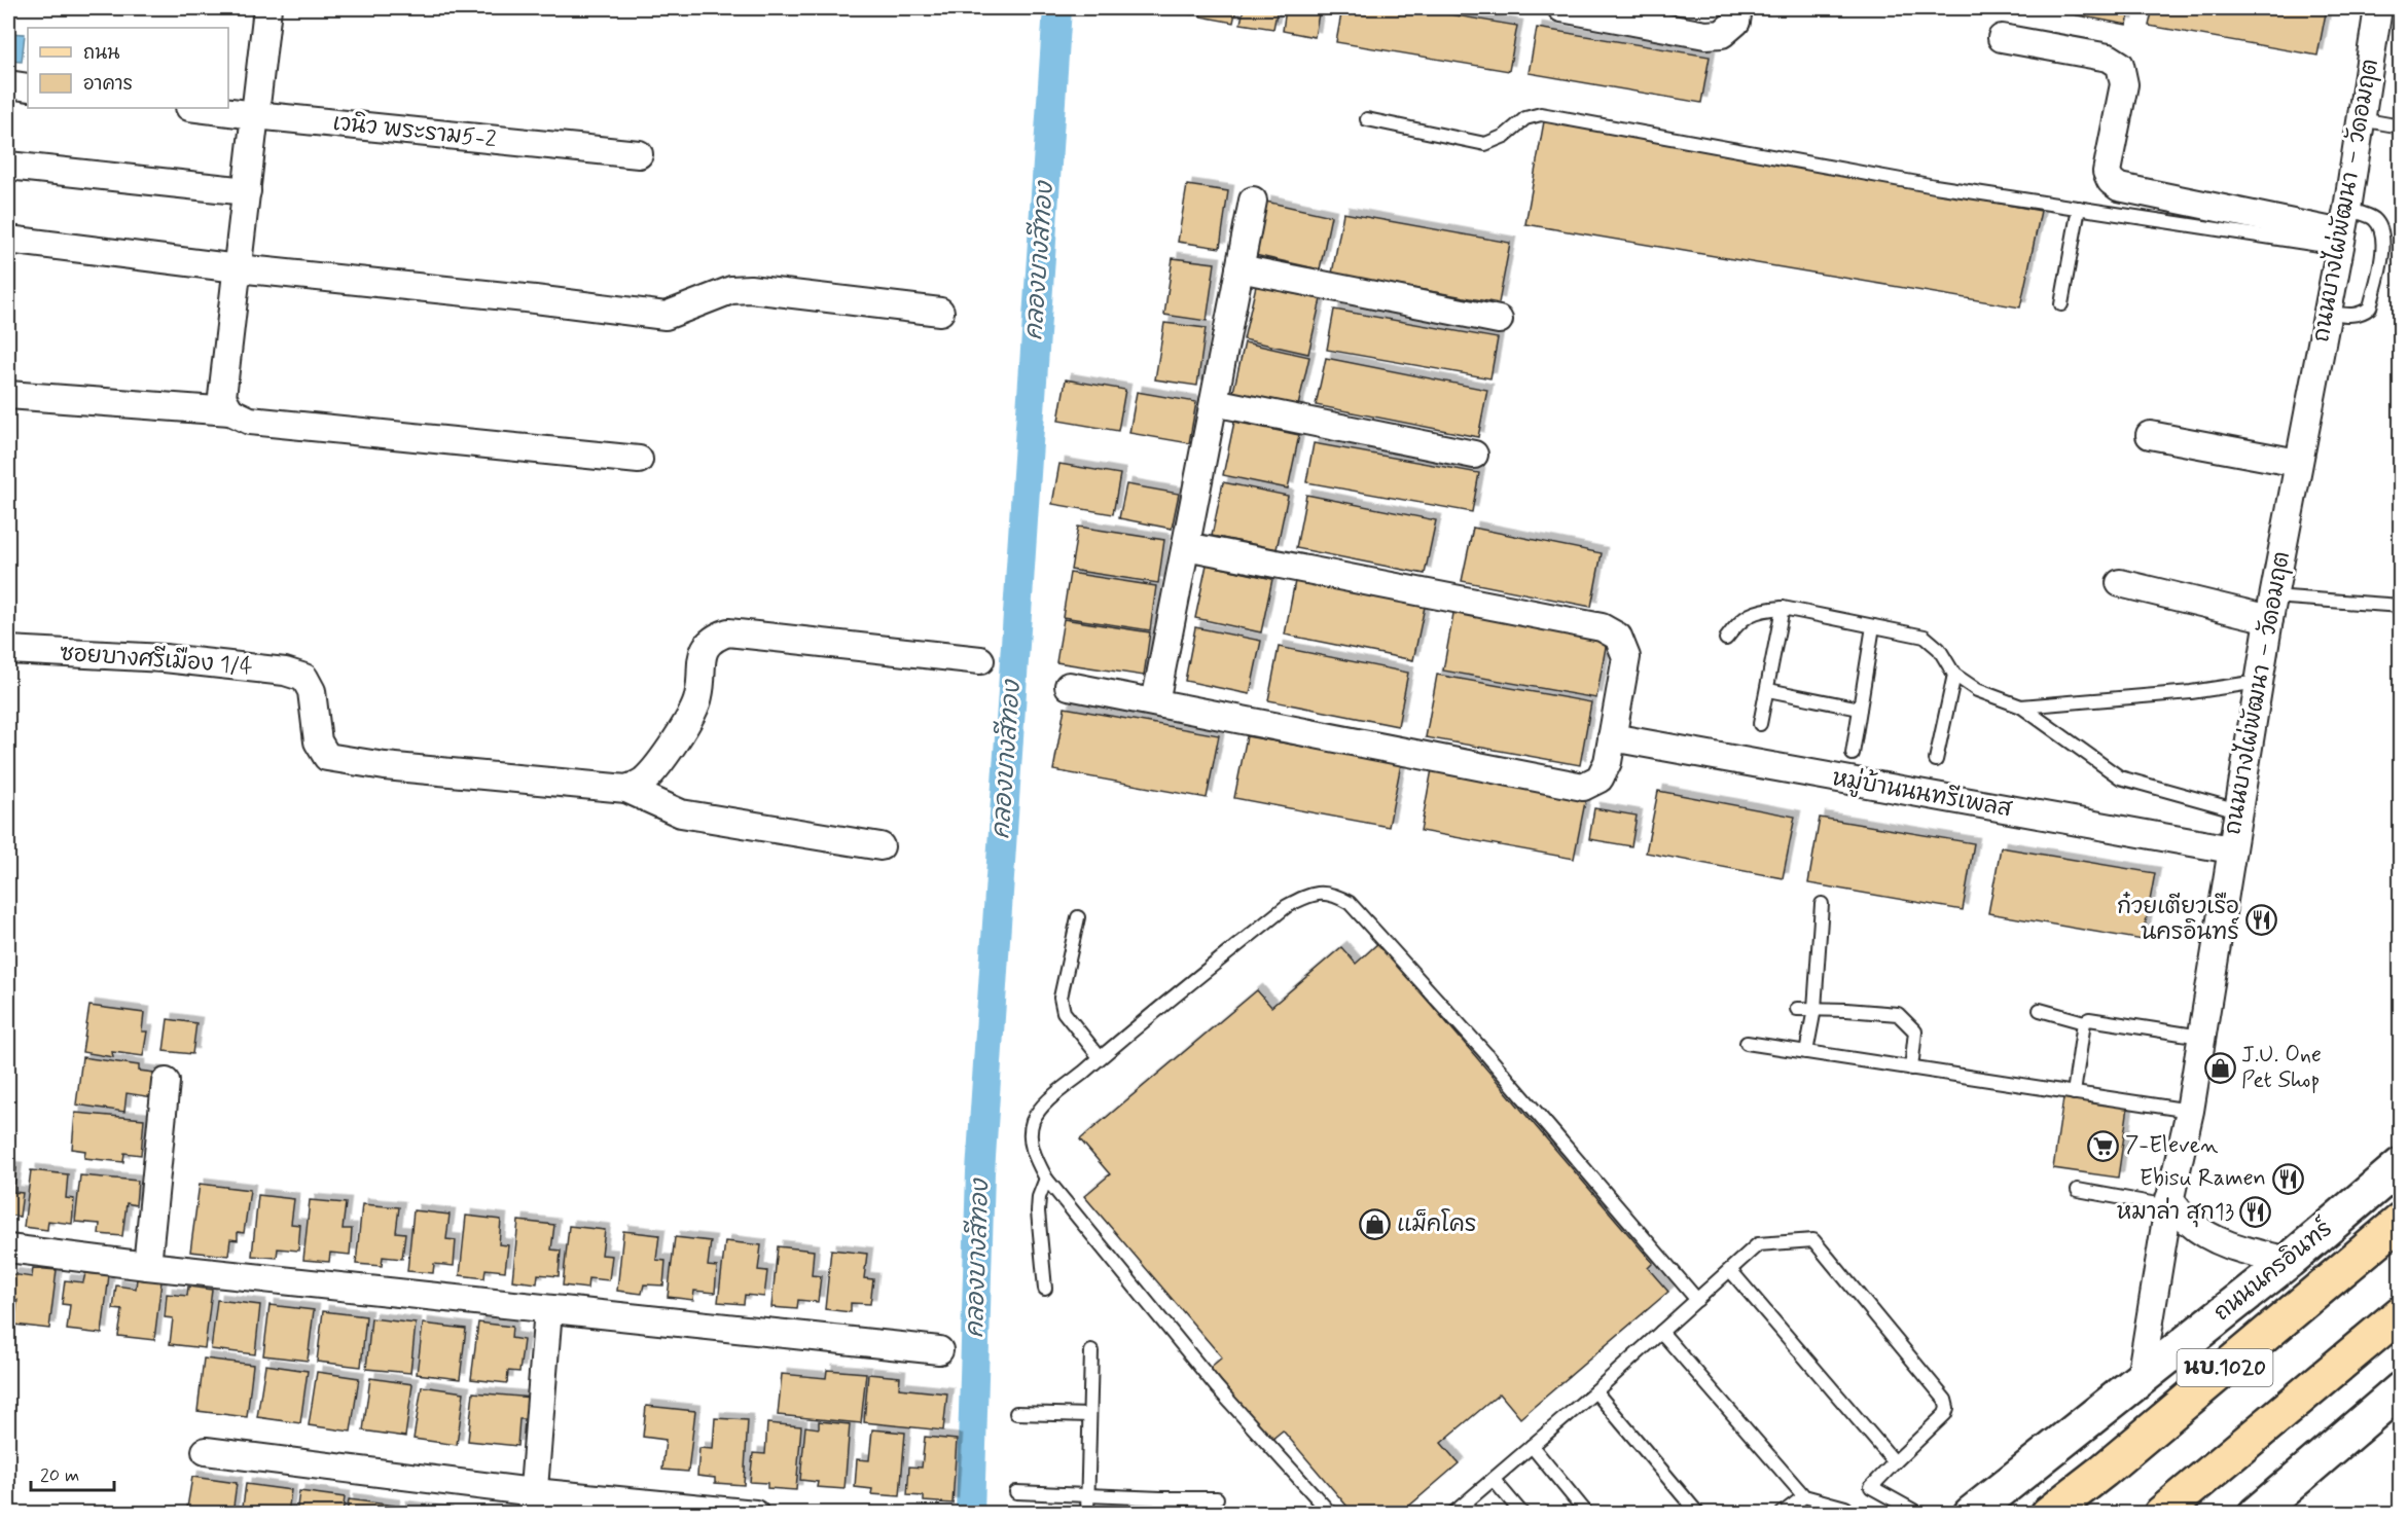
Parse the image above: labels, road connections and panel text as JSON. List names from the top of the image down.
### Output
{
  "streets": {
    "main road": ["ถนนนครอินทร์", "นบ.1020"],
    "street": [
      "เวนิว พระราม5-2",
      "ถนนบางไผ่พัฒนา – วัดอมฤต",
      "ซอยบางศรีเมือง 1/4",
      "หมู่บ้านนนทรีเพลส"
    ]
  },
  "crossings": [
    ["ถนนบางไผ่พัฒนา – วัดอมฤต", "หมู่บ้านนนทรีเพลส"],
    ["ถนนบางไผ่พัฒนา – วัดอมฤต", "ถนนนครอินทร์"]
  ],
  "water": ["คลองบางสีทอง"],
  "places": {
    "restaurant": ["ก๋วยเตียวเรือ นครอินทร์", "Ebisu Ramen", "หมาล่า สุก13"],
    "shop": ["J.U. One Pet Shop", "แม็คโคร"],
    "supermarket": ["7-Eleven"]
  },
  "legend": ["ถนน", "อาคาร"],
  "scale_bar": "20 m"
}
